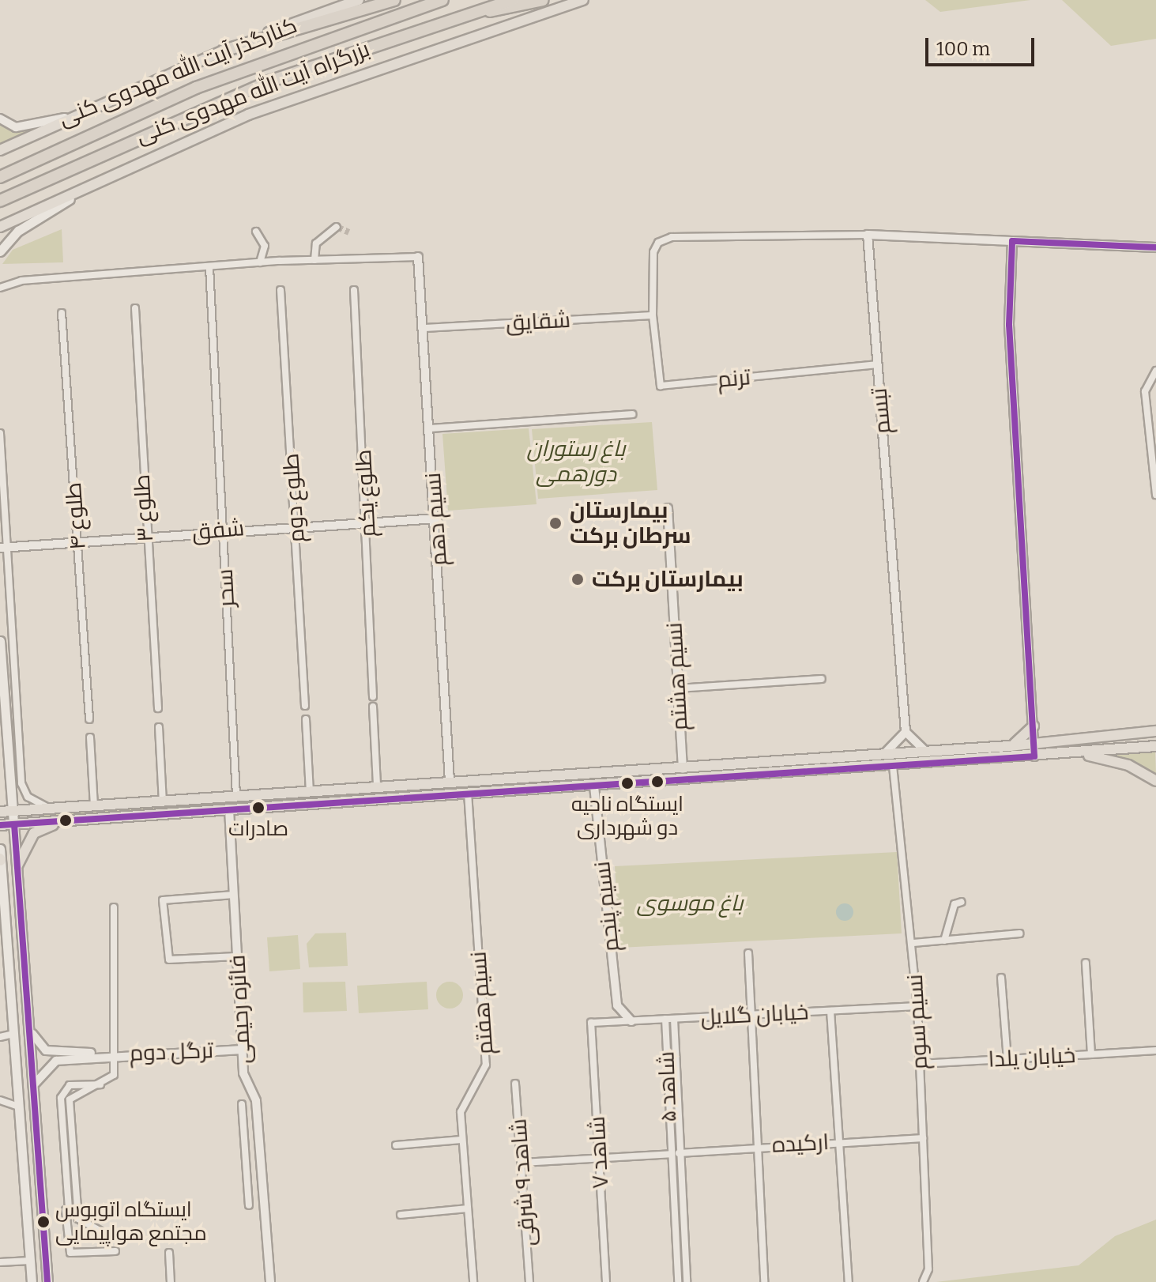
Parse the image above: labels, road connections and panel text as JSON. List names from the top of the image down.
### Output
{
  "streets": {
    "highway": ["بزرگراه آیت الله مهدوی کنی"],
    "main road": ["کنارگذر آیت الله مهدوی کنی"],
    "street": [
      "شقایق",
      "ترنم",
      "تبسم",
      "طلوع یکم",
      "طلوع دوم",
      "طلوع ۳",
      "طلوع ۴",
      "نسیم دهم",
      "شفق",
      "سحر",
      "نسیم هشتم",
      "نسیم پنجم",
      "نسیم هفتم",
      "فائزه رحیمی",
      "خیابان گلایل",
      "نسیم سوم",
      "ترگل دوم",
      "خیابان یلدا",
      "شاهد ۵",
      "ارکیده",
      "شاهد ۷",
      "شاهد ۹ شرقی"
    ]
  },
  "crossings": [
    ["شقایق", "ترنم"],
    ["شقایق", "نسیم دهم"],
    ["ترنم", "تبسم"],
    ["طلوع یکم", "شفق"],
    ["طلوع دوم", "شفق"],
    ["طلوع ۳", "شفق"],
    ["طلوع ۴", "شفق"],
    ["نسیم دهم", "شفق"],
    ["شفق", "سحر"],
    ["نسیم پنجم", "خیابان گلایل"],
    ["فائزه رحیمی", "ترگل دوم"],
    ["خیابان گلایل", "نسیم سوم"],
    ["خیابان گلایل", "شاهد ۵"],
    ["خیابان گلایل", "شاهد ۷"],
    ["نسیم سوم", "خیابان یلدا"],
    ["نسیم سوم", "ارکیده"],
    ["شاهد ۵", "ارکیده"],
    ["ارکیده", "شاهد ۷"],
    ["ارکیده", "شاهد ۹ شرقی"]
  ],
  "parks": ["باغ رستوران دورهمی", "باغ موسوی"],
  "places": [
    "بیمارستان سرطان برکت",
    "بیمارستان برکت",
    "ایستگاه ناحیه دو شهرداری",
    "صادرات",
    "ایستگاه اتوبوس مجتمع هواپیمایی"
  ],
  "scale_bar": "100 m"
}
